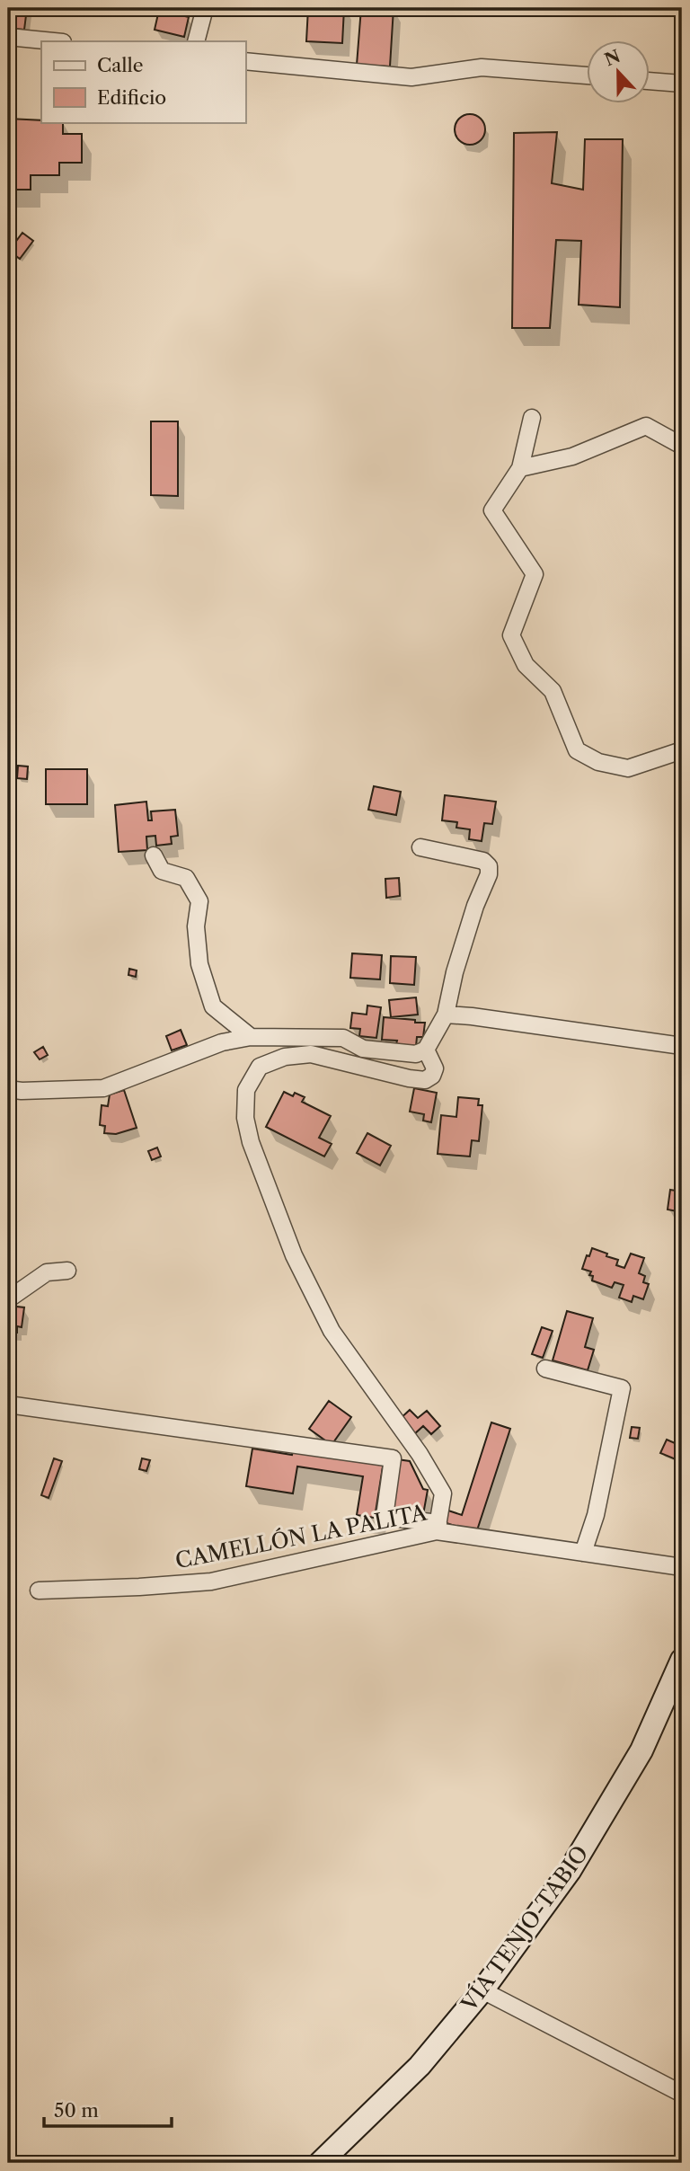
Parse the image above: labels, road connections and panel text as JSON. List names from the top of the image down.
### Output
{
  "streets": {
    "main road": ["VÍA TENJO-TABIO"],
    "street": ["CAMELLÓN LA PALITA"]
  },
  "legend": ["Calle", "Edificio"],
  "scale_bar": "50 m",
  "north": "top"
}
